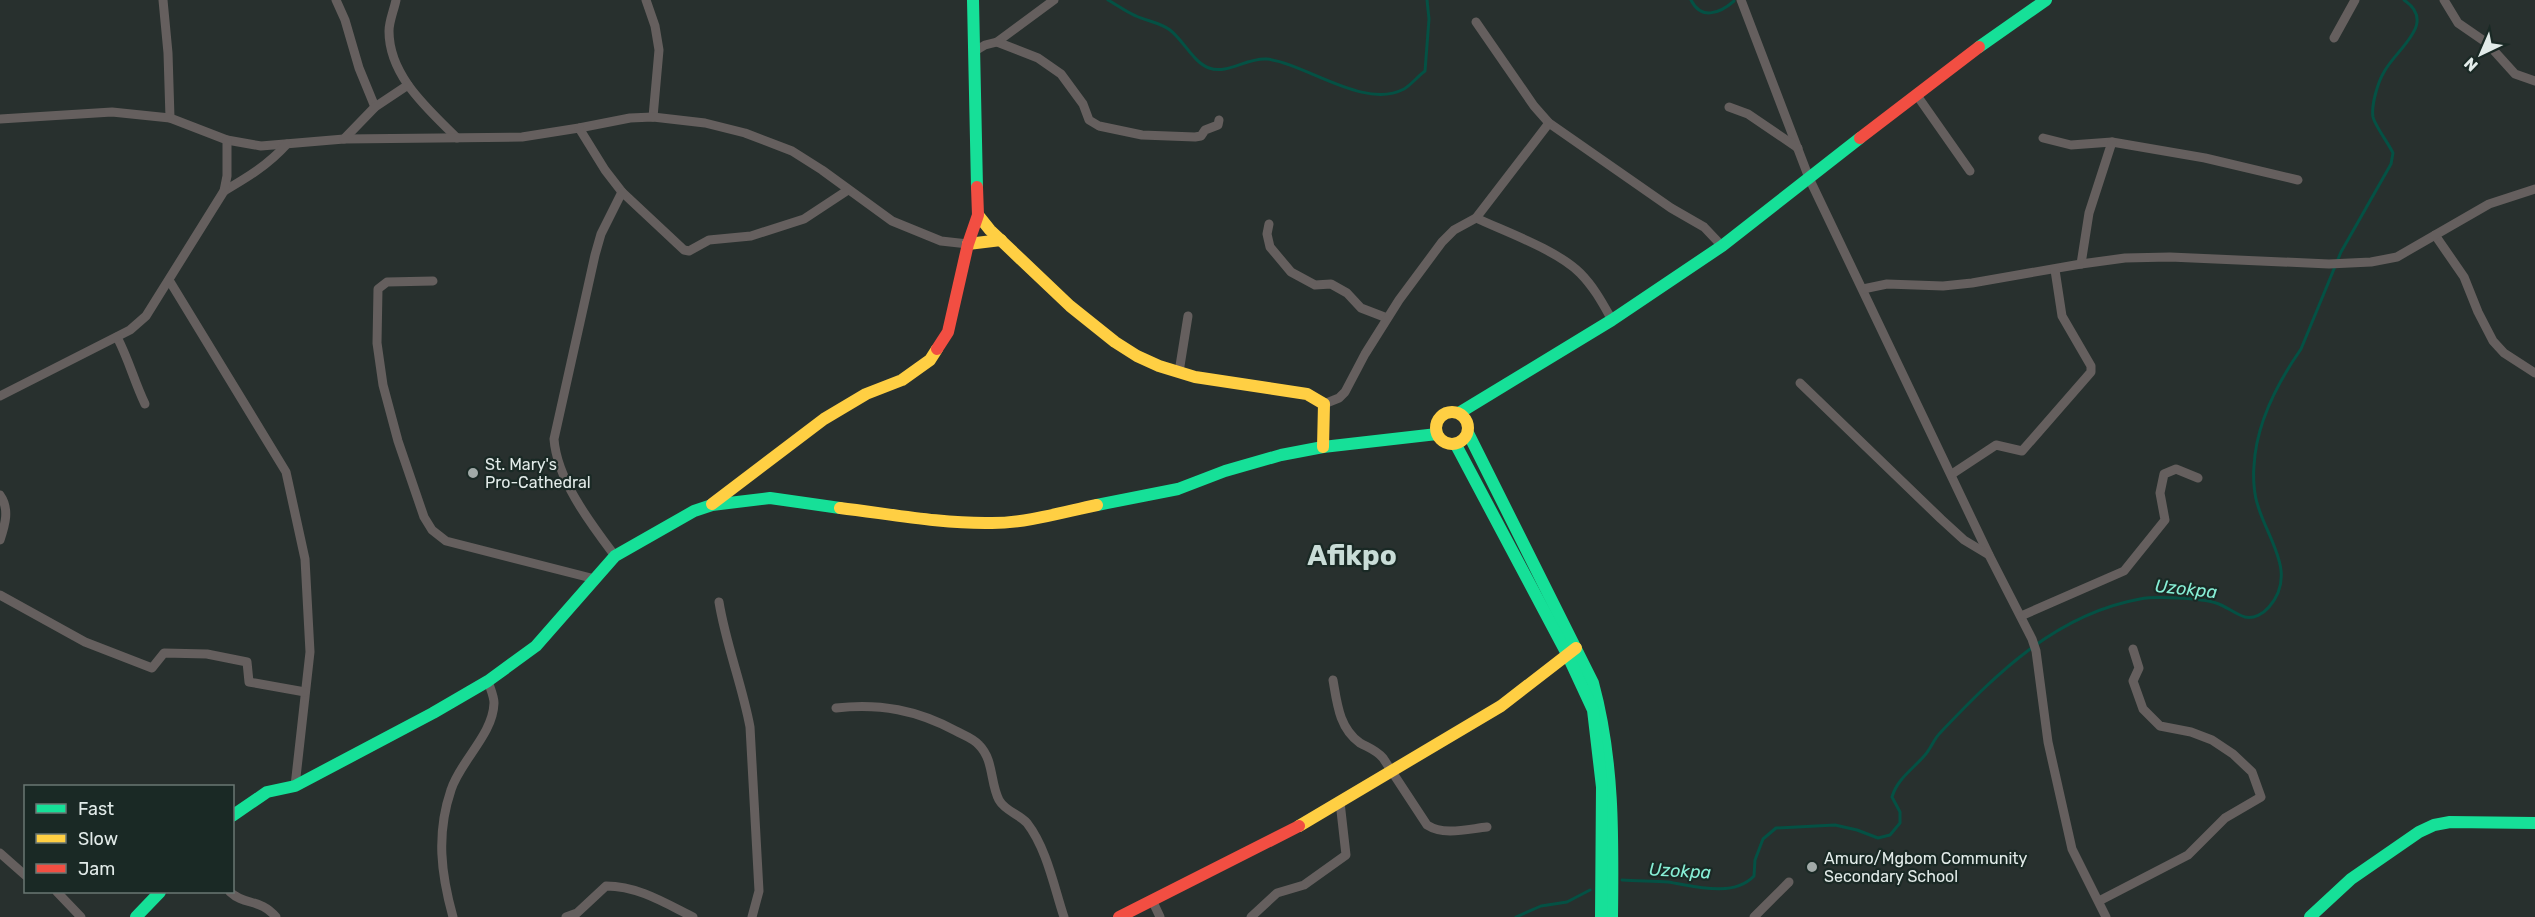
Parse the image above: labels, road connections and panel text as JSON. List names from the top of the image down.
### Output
{
  "districts": ["Afikpo"],
  "water": ["Uzokpa"],
  "places": ["St. Mary's Pro-Cathedral", "Amuro/Mgbom Community Secondary School"],
  "legend": ["Fast", "Slow", "Jam"],
  "north": "bottom left"
}
